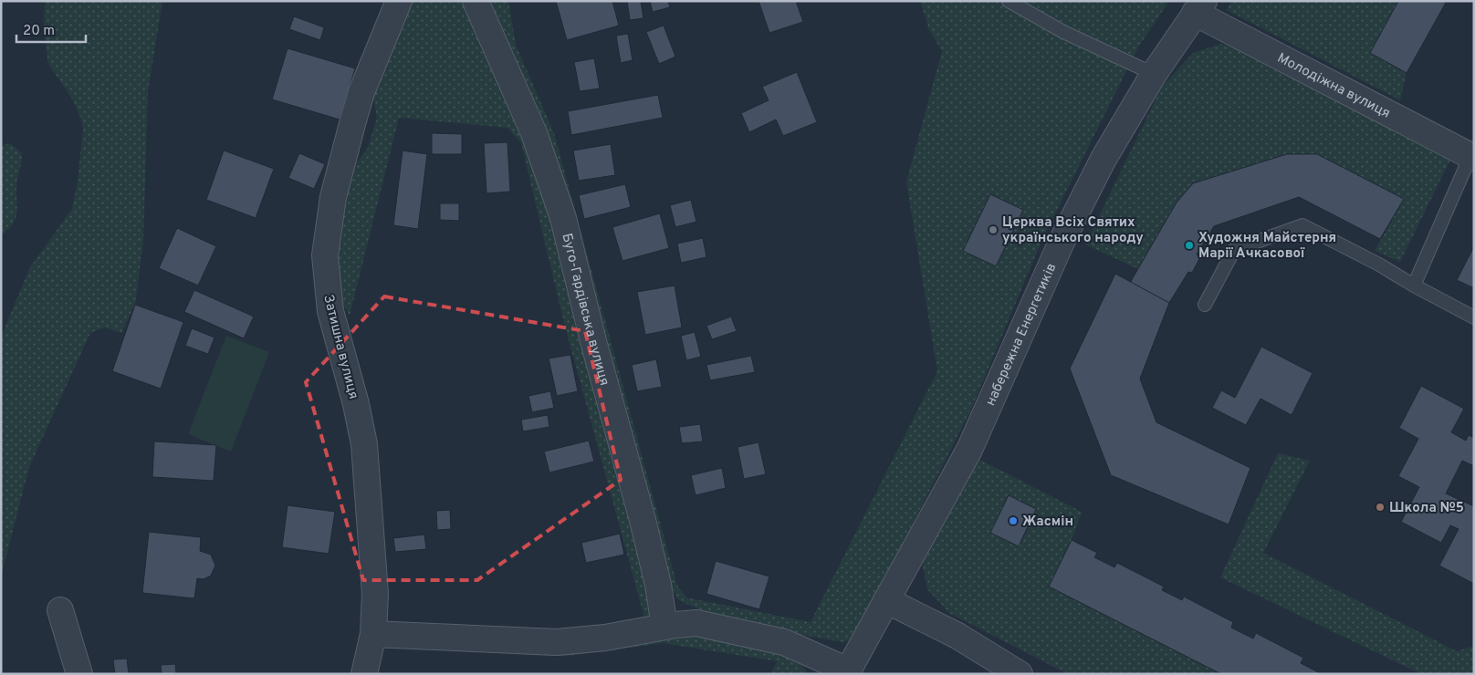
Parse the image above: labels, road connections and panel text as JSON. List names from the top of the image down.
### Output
{
  "streets": {
    "street": [
      "Молодіжна вулиця",
      "Буго-Гардівська вулиця",
      "набережна Енергетиків",
      "Затишна вулиця"
    ]
  },
  "crossings": [
    ["Молодіжна вулиця", "набережна Енергетиків"]
  ],
  "places": [
    "Церква Всіх Святих українського народу",
    "Художня Майстерня Марії Ачкасової",
    "Школа №5",
    "Жасмін"
  ],
  "scale_bar": "20 m"
}
